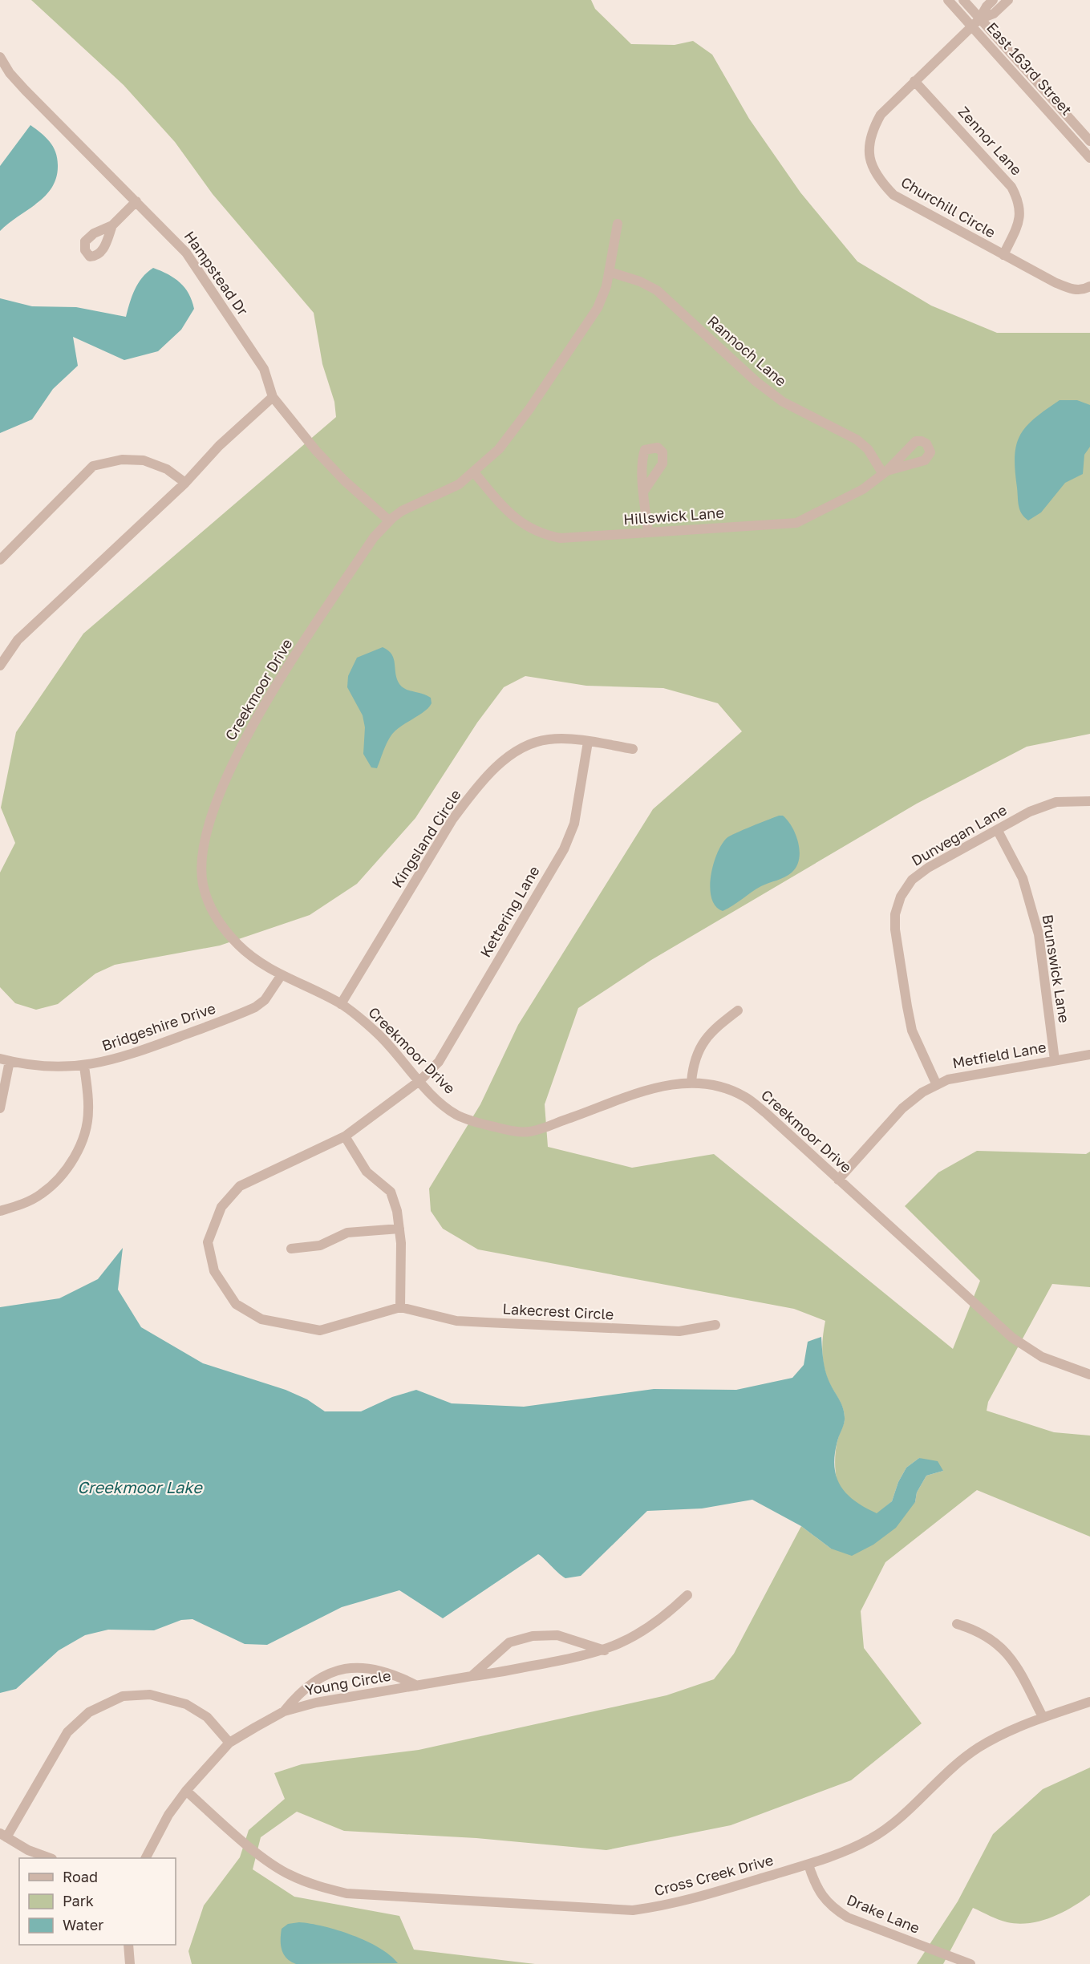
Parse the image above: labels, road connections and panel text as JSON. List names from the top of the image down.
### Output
{
  "streets": {
    "street": [
      "East 163rd Street",
      "Zennor Lane",
      "Churchill Circle",
      "Hampstead Dr",
      "Rannoch Lane",
      "Hillswick Lane",
      "Creekmoor Drive",
      "Dunvegan Lane",
      "Kingsland Circle",
      "Kettering Lane",
      "Brunswick Lane",
      "Bridgeshire Drive",
      "Metfield Lane",
      "Lakecrest Circle",
      "Young Circle",
      "Cross Creek Drive",
      "Drake Lane"
    ]
  },
  "crossings": [
    ["East 163rd Street", "Churchill Circle"],
    ["Zennor Lane", "Churchill Circle"],
    ["Hampstead Dr", "Creekmoor Drive"],
    ["Rannoch Lane", "Hillswick Lane"],
    ["Rannoch Lane", "Creekmoor Drive"],
    ["Hillswick Lane", "Creekmoor Drive"],
    ["Creekmoor Drive", "Kingsland Circle"],
    ["Creekmoor Drive", "Kettering Lane"],
    ["Creekmoor Drive", "Bridgeshire Drive"],
    ["Creekmoor Drive", "Metfield Lane"],
    ["Creekmoor Drive", "Lakecrest Circle"],
    ["Dunvegan Lane", "Brunswick Lane"],
    ["Dunvegan Lane", "Metfield Lane"],
    ["Kingsland Circle", "Kettering Lane"],
    ["Kettering Lane", "Lakecrest Circle"],
    ["Brunswick Lane", "Metfield Lane"],
    ["Young Circle", "Cross Creek Drive"],
    ["Cross Creek Drive", "Drake Lane"]
  ],
  "water": ["Creekmoor Lake"],
  "legend": ["Road", "Park", "Water"]
}
